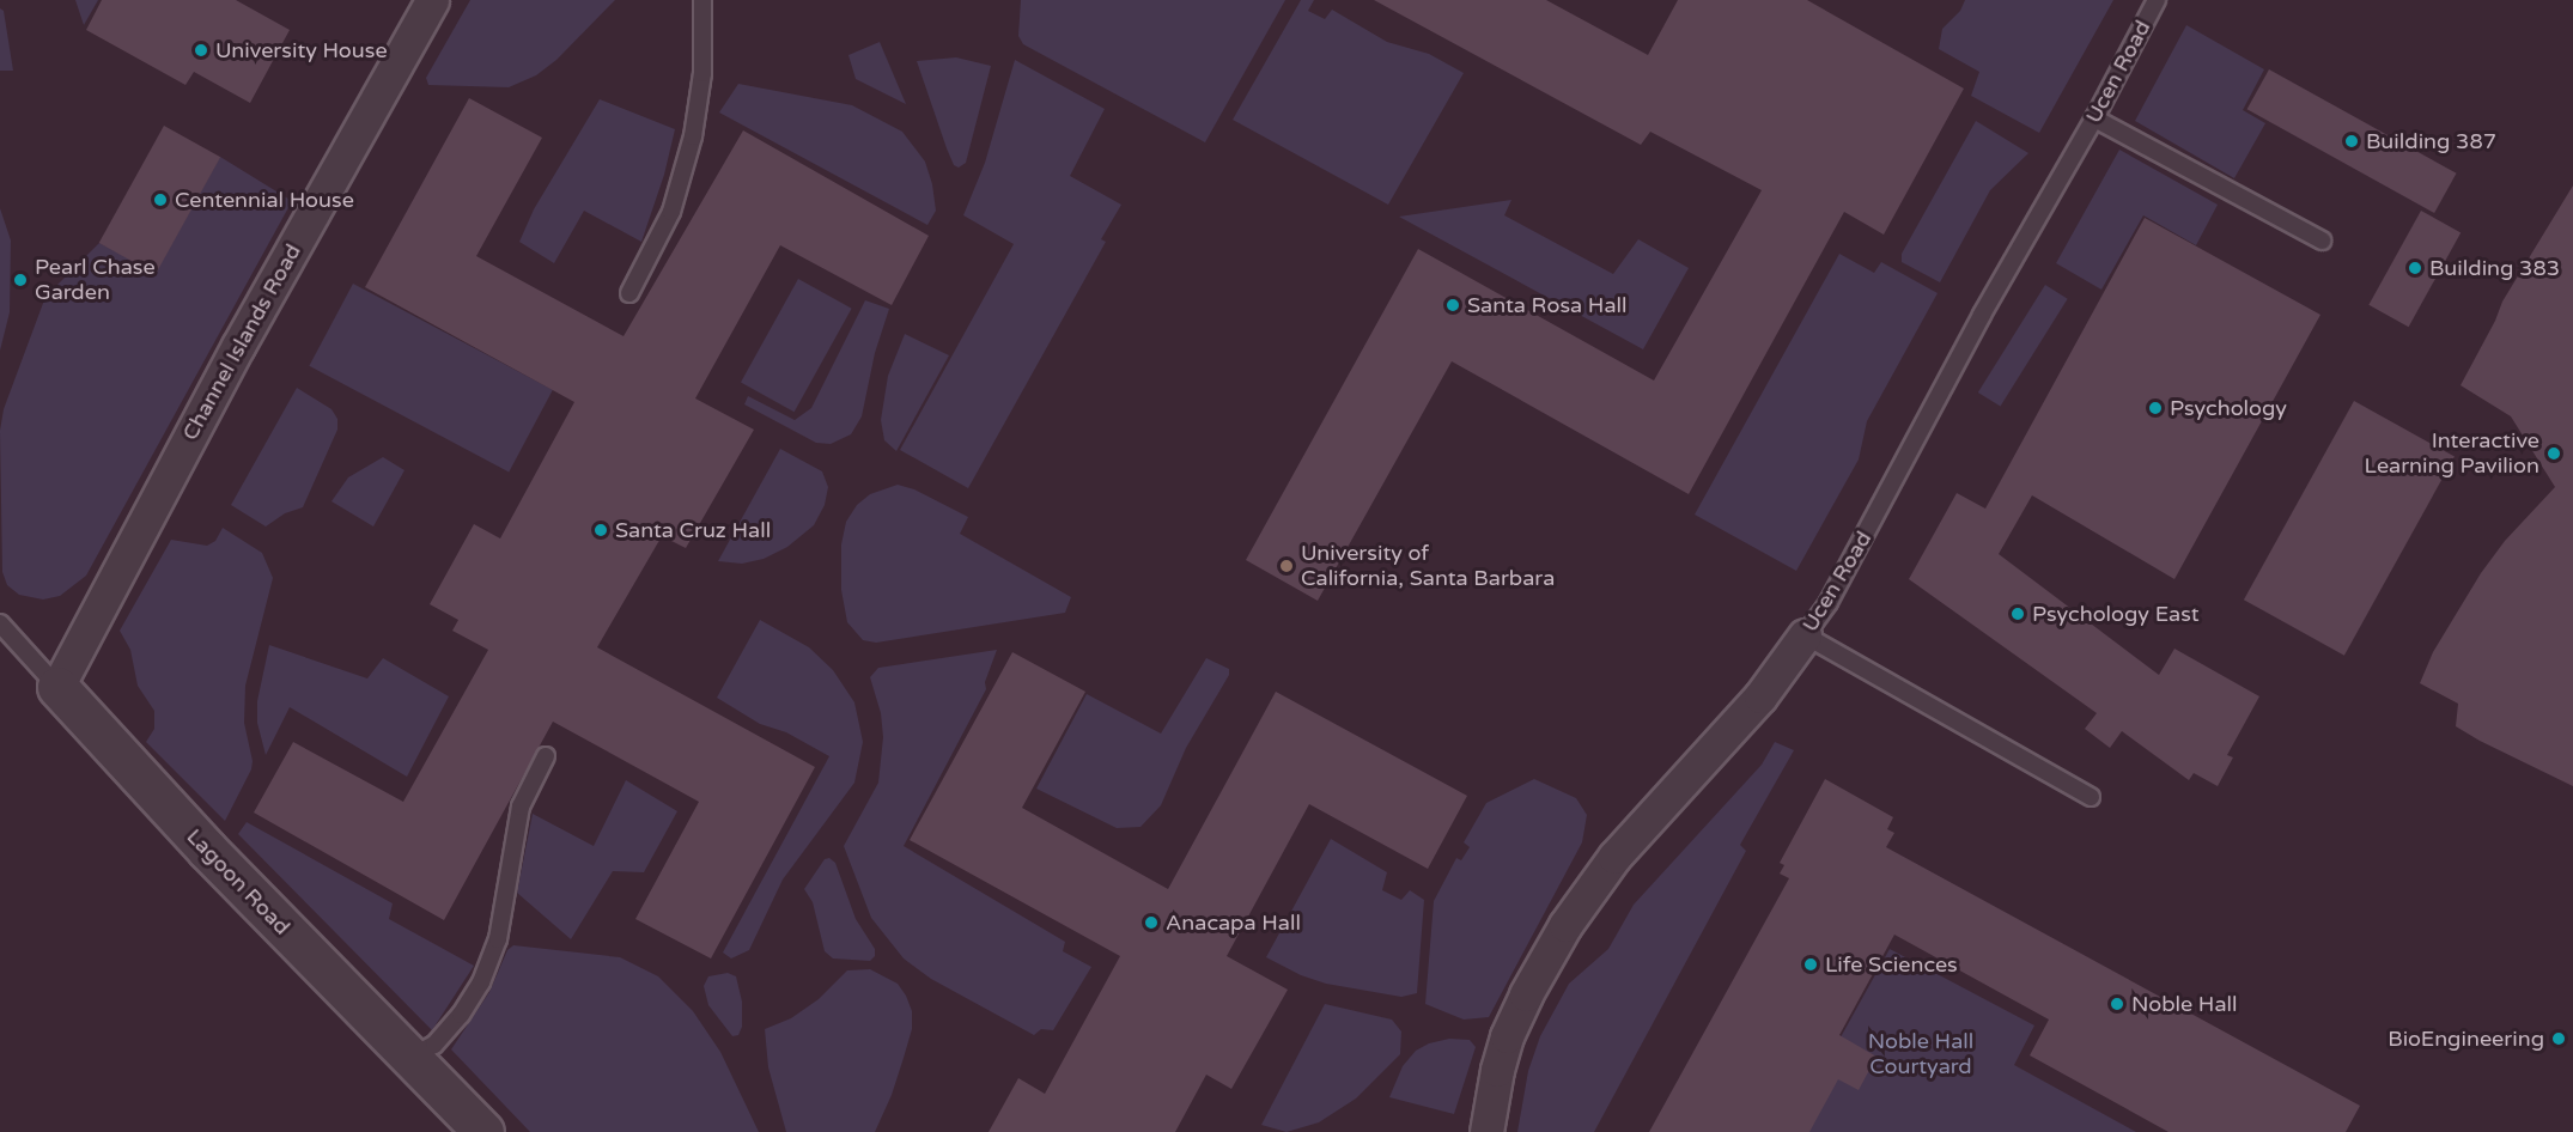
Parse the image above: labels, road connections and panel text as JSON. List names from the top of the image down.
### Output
{
  "streets": {
    "street": ["Ucen Road", "Channel Islands Road", "Lagoon Road"]
  },
  "crossings": [
    ["Channel Islands Road", "Lagoon Road"]
  ],
  "parks": ["Noble Hall Courtyard"],
  "places": [
    "University House",
    "Building 387",
    "Centennial House",
    "Building 383",
    "Pearl Chase Garden",
    "Santa Rosa Hall",
    "Psychology",
    "Interactive Learning Pavilion",
    "Santa Cruz Hall",
    "University of California, Santa Barbara",
    "Psychology East",
    "Anacapa Hall",
    "Life Sciences",
    "Noble Hall",
    "BioEngineering"
  ]
}
